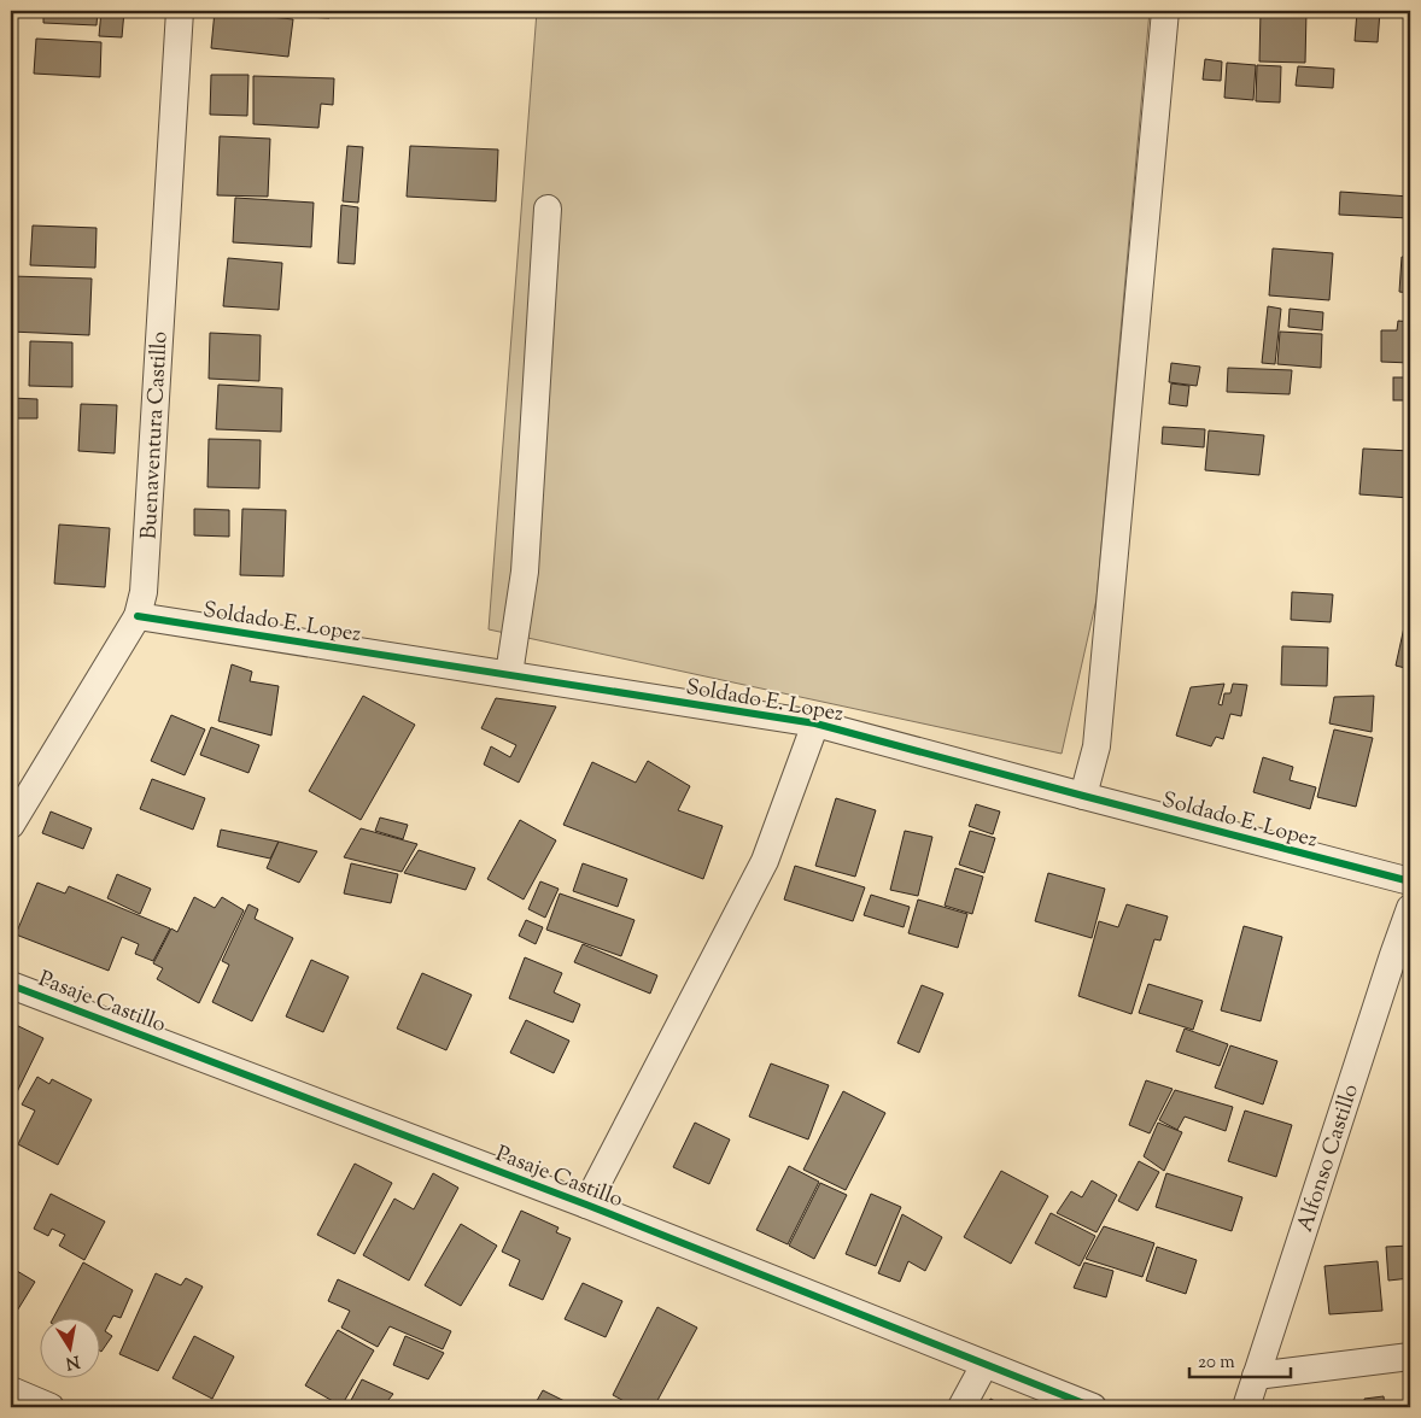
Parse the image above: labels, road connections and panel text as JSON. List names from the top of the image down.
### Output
{
  "streets": {
    "street": [
      "Buenaventura Castillo",
      "Soldado E. Lopez",
      "Pasaje Castillo",
      "Alfonso Castillo"
    ]
  },
  "crossings": [
    ["Buenaventura Castillo", "Soldado E. Lopez"]
  ],
  "scale_bar": "20 m",
  "north": "bottom"
}
